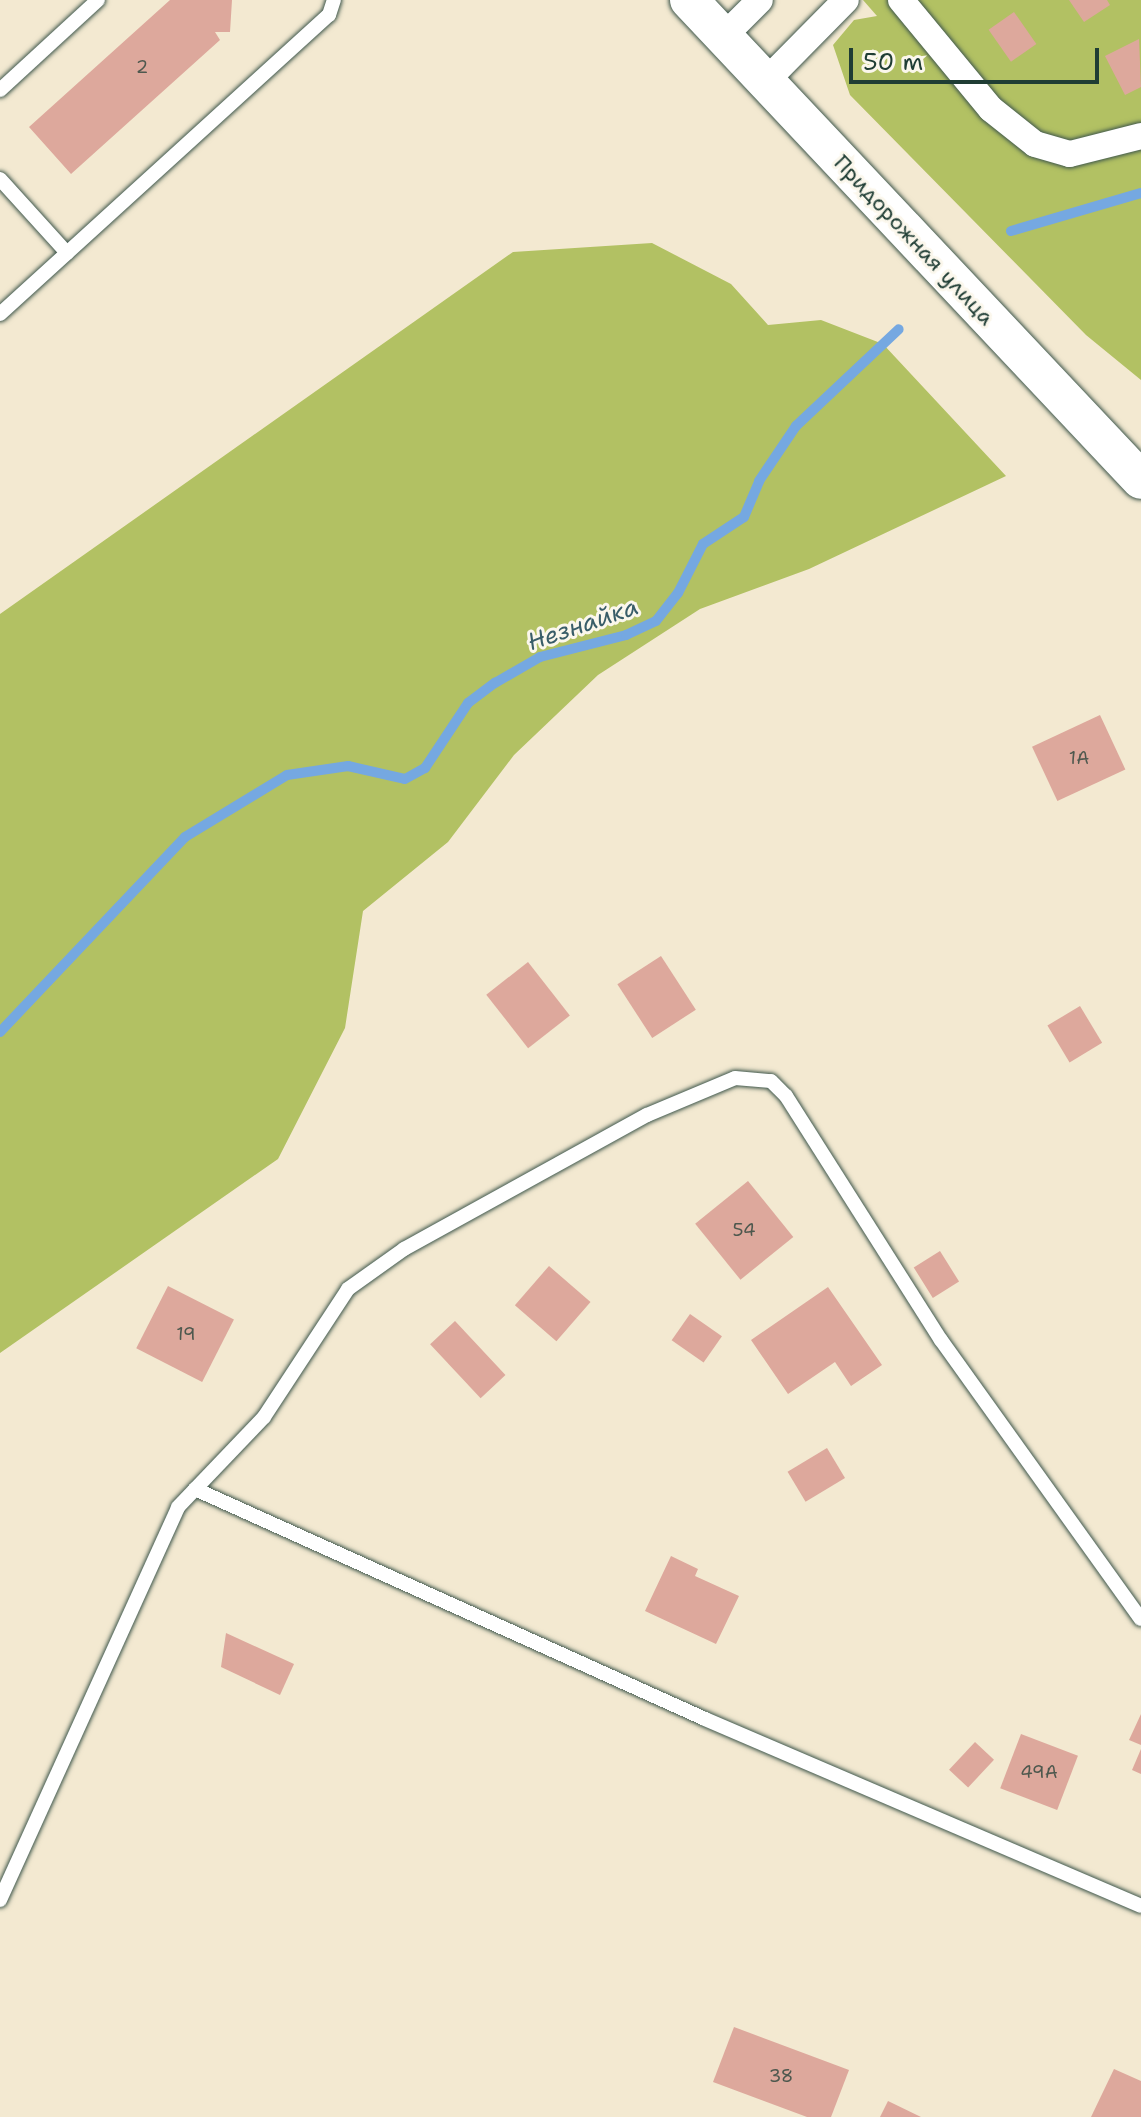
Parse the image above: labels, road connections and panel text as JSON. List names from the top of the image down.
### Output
{
  "streets": {
    "main road": ["Придорожная улица"]
  },
  "water": ["Незнайка"],
  "house_numbers": [
    "2",
    "1А",
    "54",
    "19",
    "49А",
    "38"
  ],
  "scale_bar": "50 m"
}
